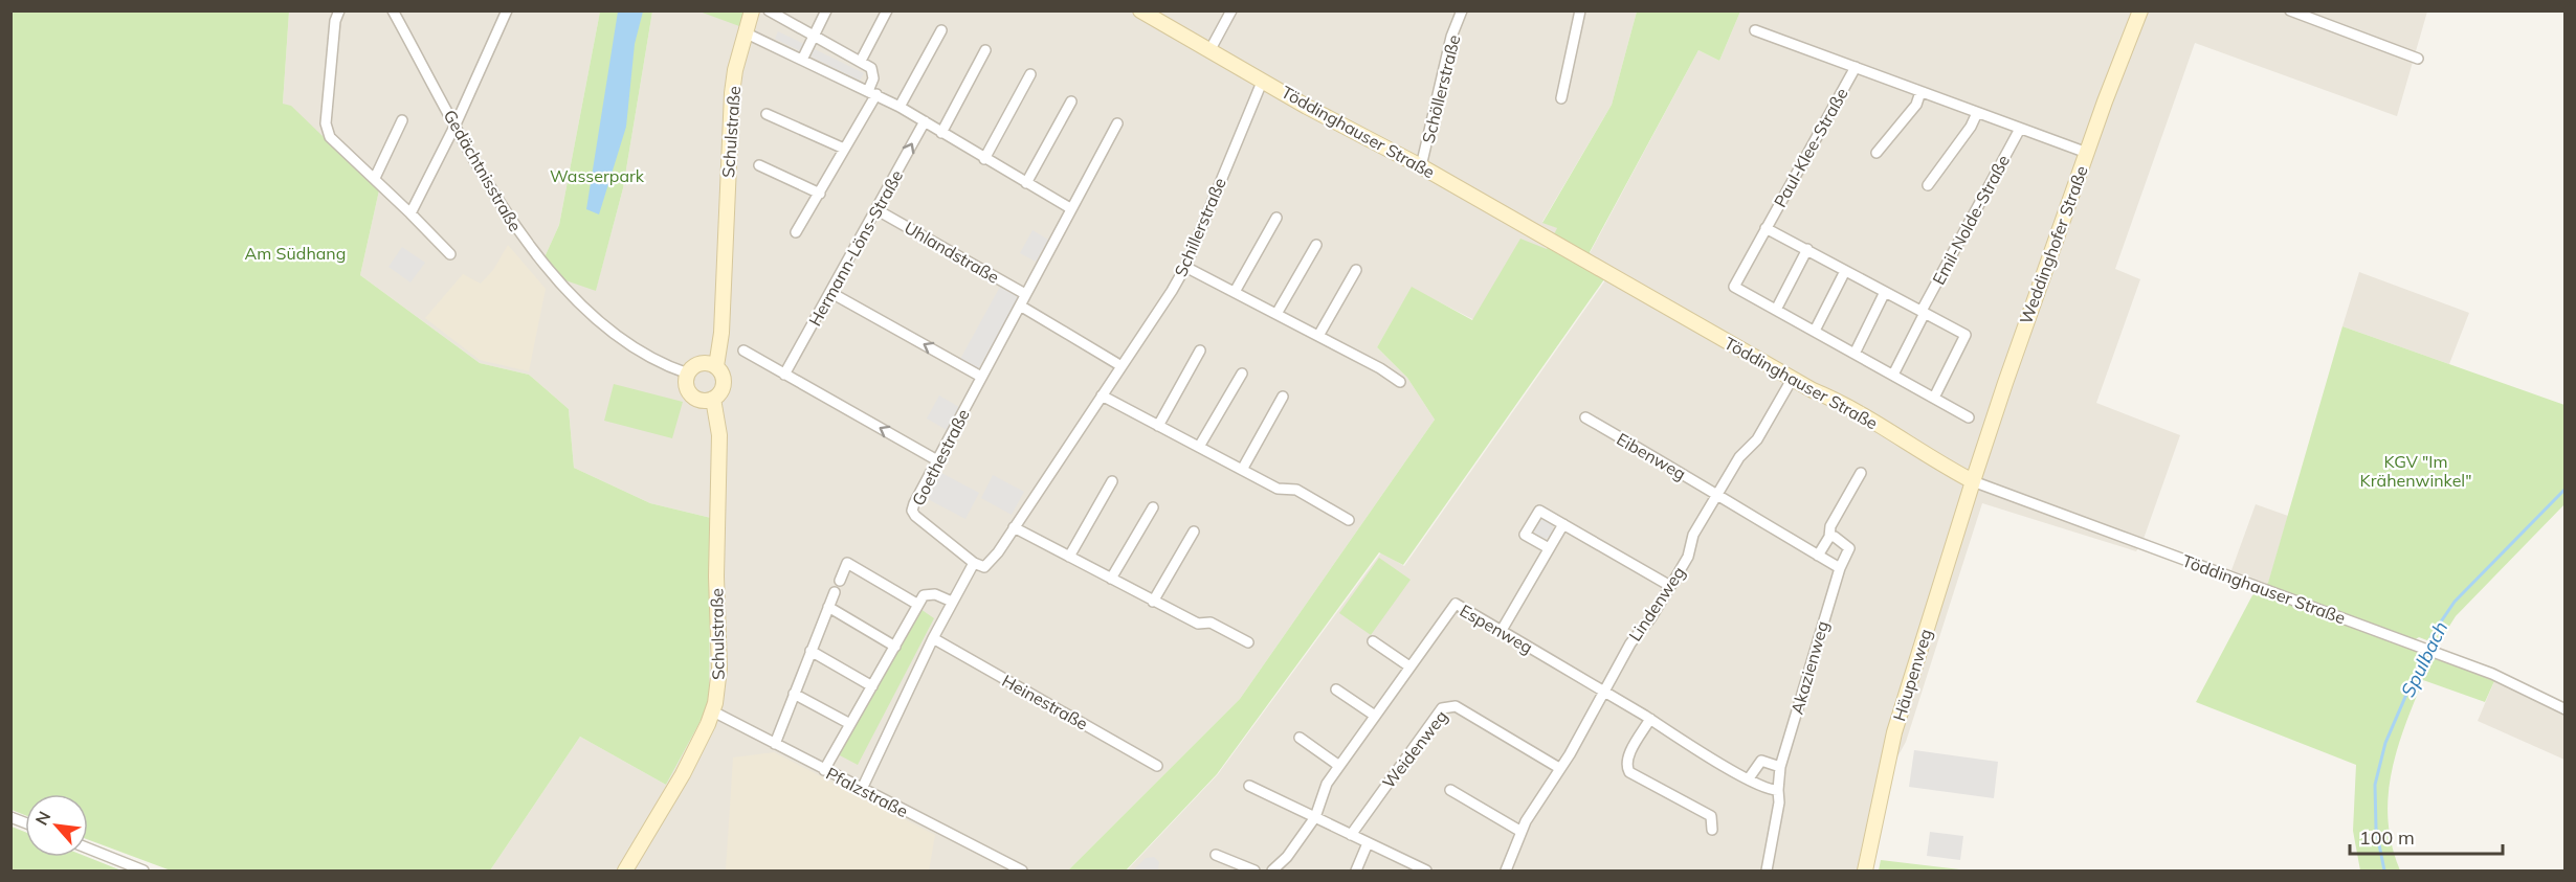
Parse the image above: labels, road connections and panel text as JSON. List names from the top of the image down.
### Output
{
  "streets": {
    "street": [
      "Schöllerstraße",
      "Schulstraße",
      "Töddinghauser Straße",
      "Paul-Klee-Straße",
      "Gedächtnisstraße",
      "Emil-Nolde-Straße",
      "Schillerstraße",
      "Weddinghofer Straße",
      "Hermann-Löns-Straße",
      "Uhlandstraße",
      "Eibenweg",
      "Goethestraße",
      "Lindenweg",
      "Espenweg",
      "Akazienweg",
      "Häupenweg",
      "Heinestraße",
      "Weidenweg",
      "Pfalzstraße"
    ]
  },
  "crossings": [
    ["Schöllerstraße", "Töddinghauser Straße"],
    ["Schulstraße", "Gedächtnisstraße"],
    ["Schulstraße", "Pfalzstraße"],
    ["Töddinghauser Straße", "Schillerstraße"],
    ["Töddinghauser Straße", "Weddinghofer Straße"],
    ["Töddinghauser Straße", "Lindenweg"],
    ["Töddinghauser Straße", "Häupenweg"],
    ["Schillerstraße", "Goethestraße"],
    ["Weddinghofer Straße", "Häupenweg"],
    ["Hermann-Löns-Straße", "Uhlandstraße"],
    ["Uhlandstraße", "Goethestraße"],
    ["Eibenweg", "Lindenweg"],
    ["Lindenweg", "Espenweg"],
    ["Lindenweg", "Weidenweg"]
  ],
  "water": ["Spulbach"],
  "parks": ["Wasserpark", "Am Südhang", "KGV \"Im Krähenwinkel\""],
  "scale_bar": "100 m",
  "north": "top left"
}
